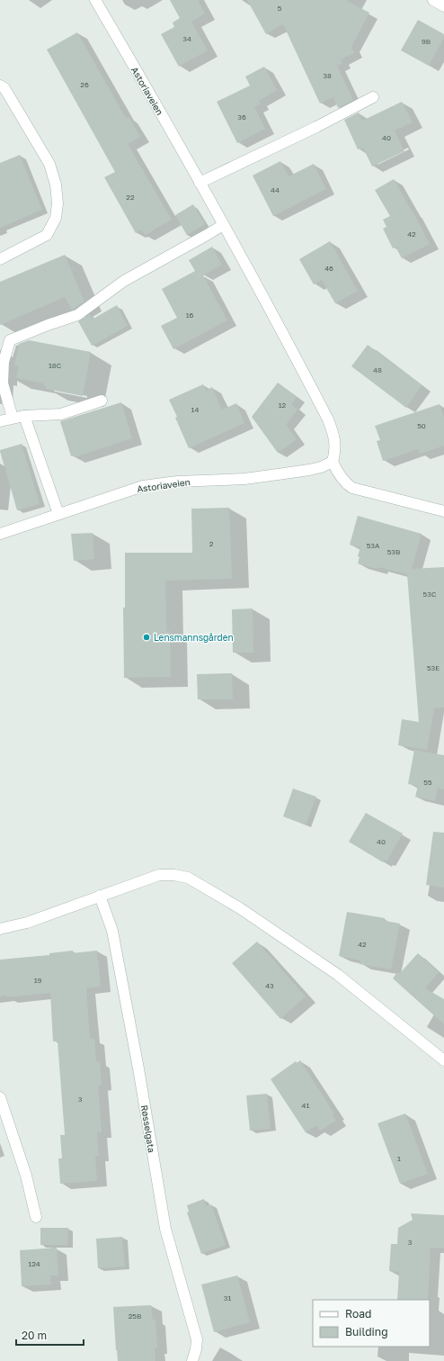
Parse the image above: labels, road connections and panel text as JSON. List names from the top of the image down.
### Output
{
  "streets": {
    "street": ["Astoriaveien", "Røsselgata"]
  },
  "places": ["Lensmannsgården"],
  "house_numbers": [
    "5",
    "34",
    "9B",
    "38",
    "26",
    "36",
    "40",
    "44",
    "22",
    "42",
    "46",
    "16",
    "18C",
    "48",
    "12",
    "14",
    "50",
    "2",
    "53A",
    "53B",
    "53C",
    "53E",
    "55",
    "40",
    "42",
    "19",
    "43",
    "3",
    "41",
    "1",
    "3",
    "124",
    "31",
    "25B"
  ],
  "legend": ["Road", "Building"],
  "scale_bar": "20 m"
}
